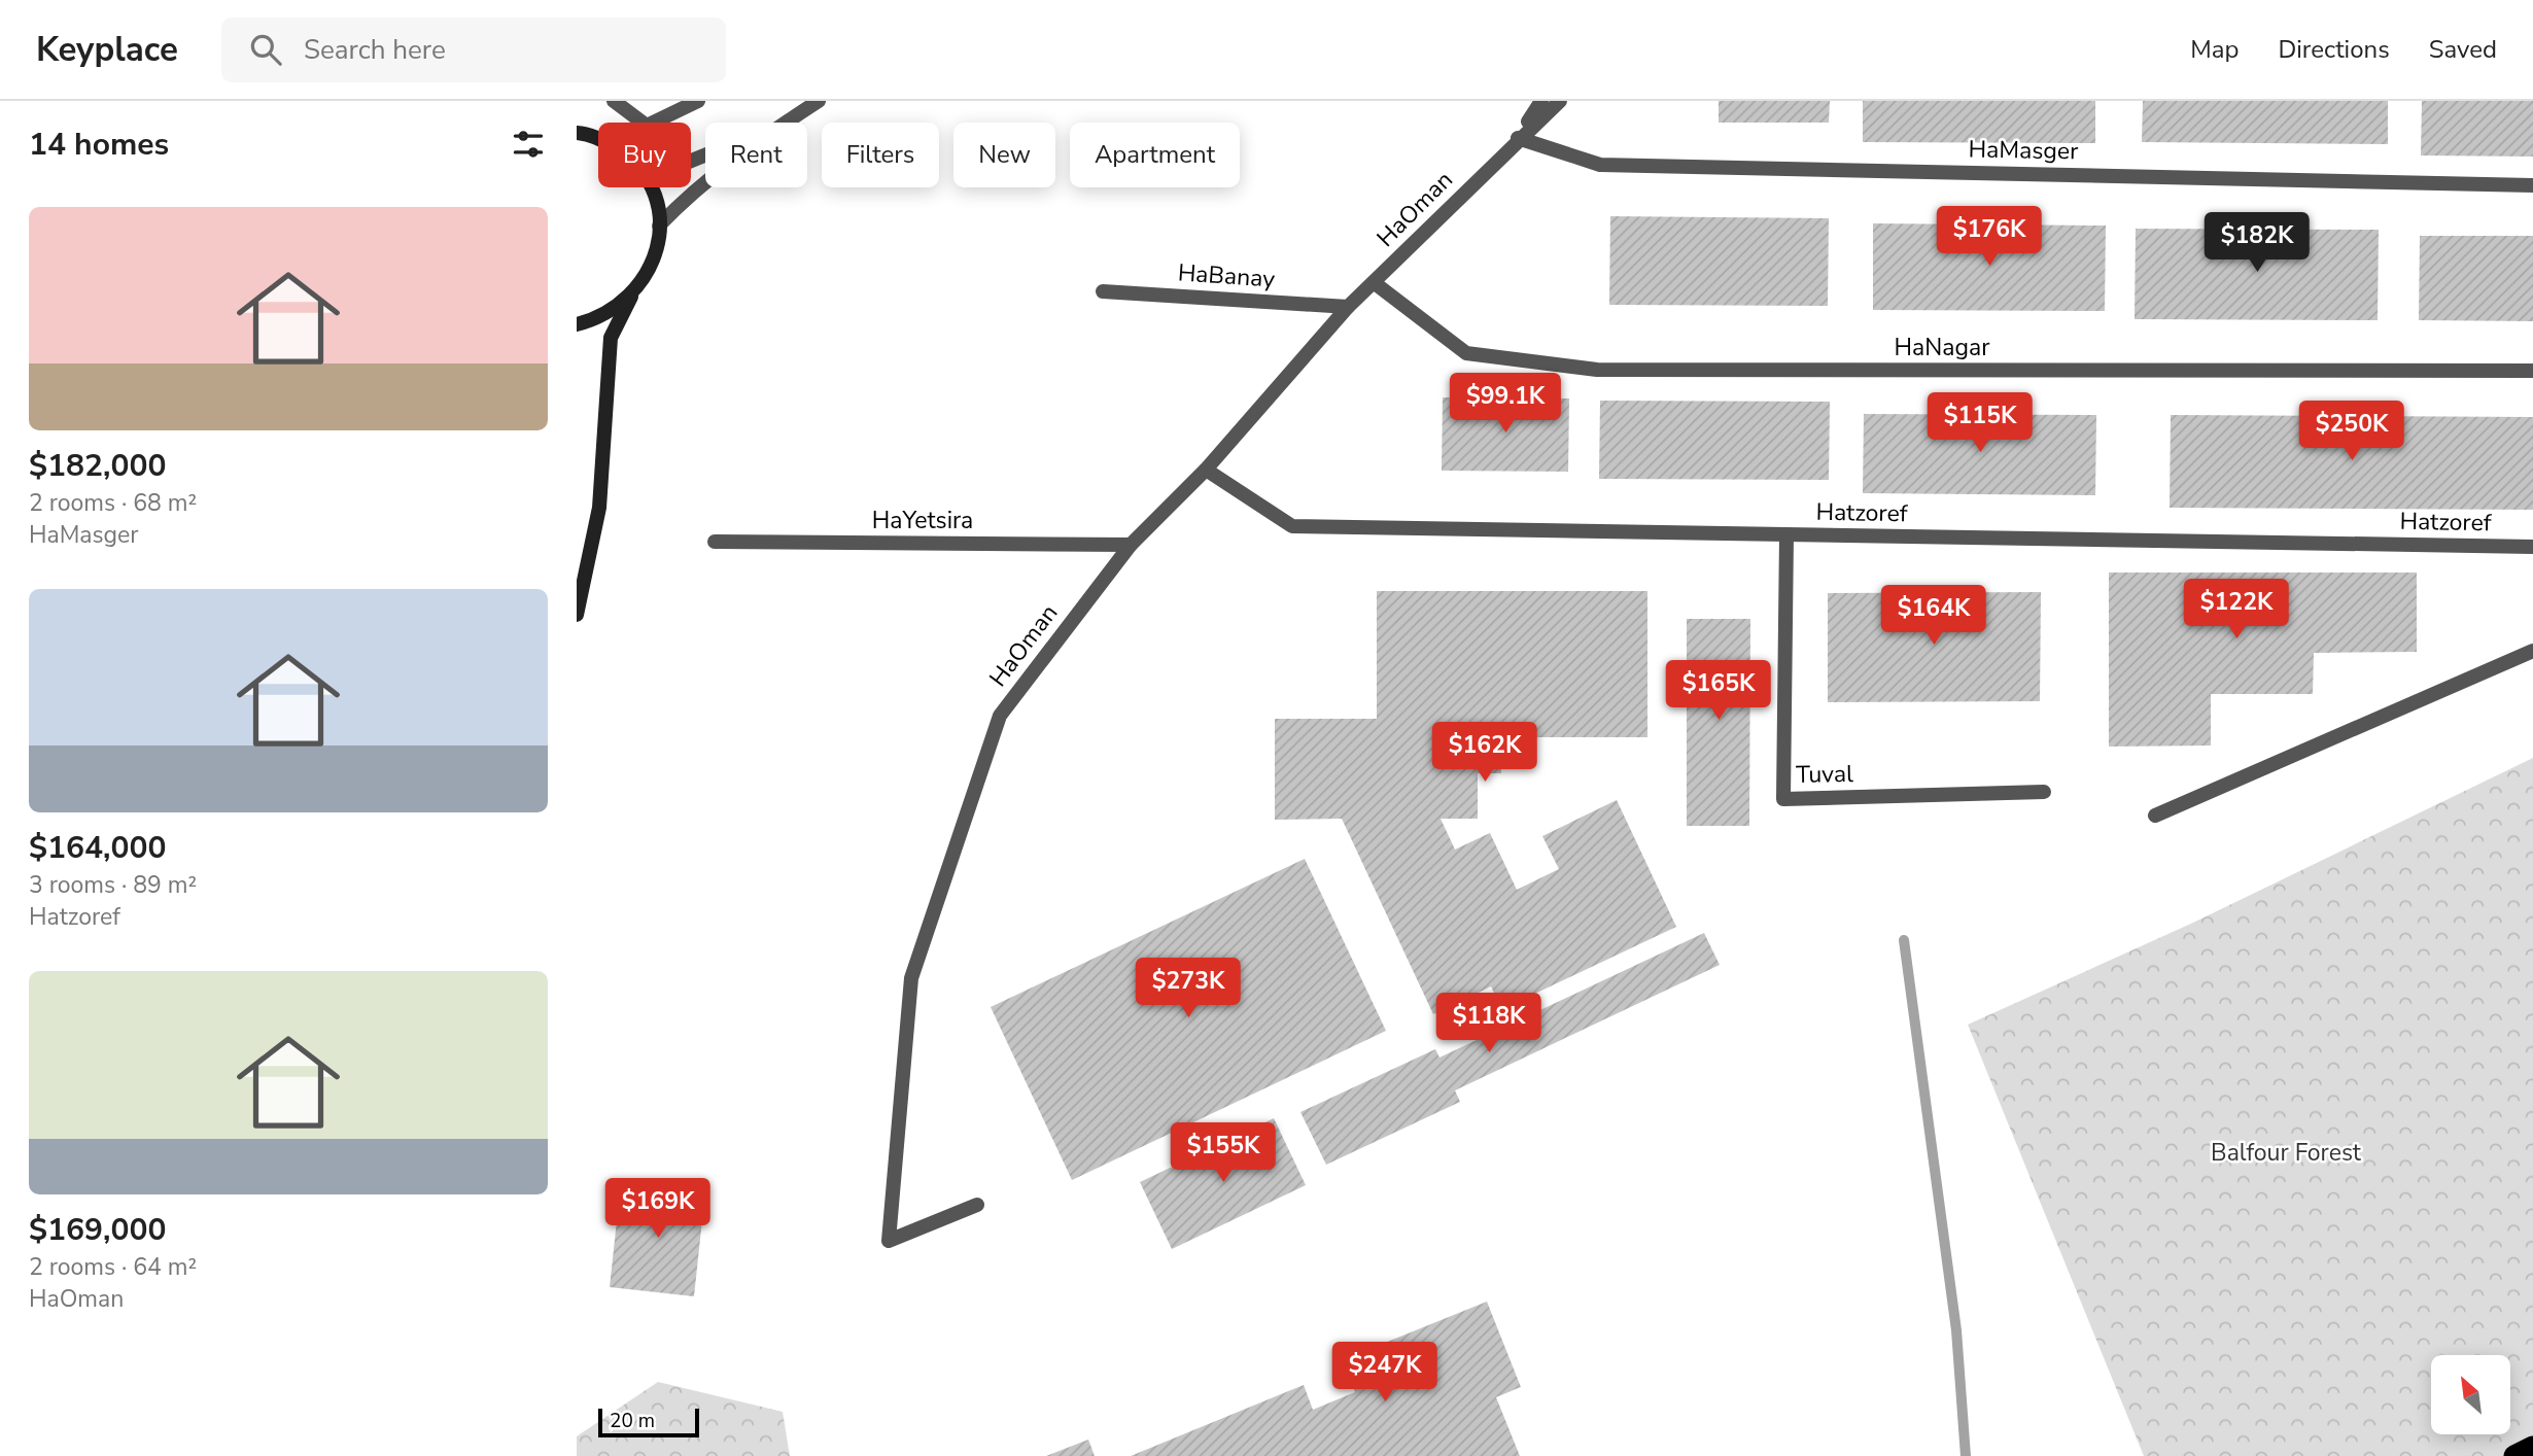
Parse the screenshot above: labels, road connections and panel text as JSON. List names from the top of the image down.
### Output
{
  "streets": {
    "street": [
      "HaMasger",
      "HaOman",
      "HaBanay",
      "HaNagar",
      "Hatzoref",
      "HaYetsira",
      "Tuval"
    ]
  },
  "crossings": [
    ["HaMasger", "HaOman"],
    ["HaOman", "HaBanay"],
    ["HaOman", "HaNagar"],
    ["HaOman", "Hatzoref"],
    ["HaOman", "HaYetsira"],
    ["Hatzoref", "Tuval"]
  ],
  "parks": ["Balfour Forest"],
  "scale_bar": "20 m",
  "north": "top left",
  "page": {
    "header": "Keyplace",
    "search": "Search here",
    "nav": ["Map", "Directions", "Saved"],
    "heading": "14 homes",
    "chip": [
      "Buy",
      "Rent",
      "Filters",
      "New",
      "Apartment"
    ],
    "list": [
      {
        "name": "$182,000",
        "note": "2 rooms · 68 m² · HaMasger"
      },
      {
        "name": "$164,000",
        "note": "3 rooms · 89 m² · Hatzoref"
      },
      {
        "name": "$169,000",
        "note": "2 rooms · 64 m² · HaOman"
      }
    ],
    "price": [
      "$176K",
      "$182K",
      "$99.1K",
      "$115K",
      "$250K",
      "$122K",
      "$164K",
      "$165K",
      "$162K",
      "$273K",
      "$118K",
      "$155K",
      "$169K",
      "$247K"
    ],
    "scale": "20 m"
  }
}
